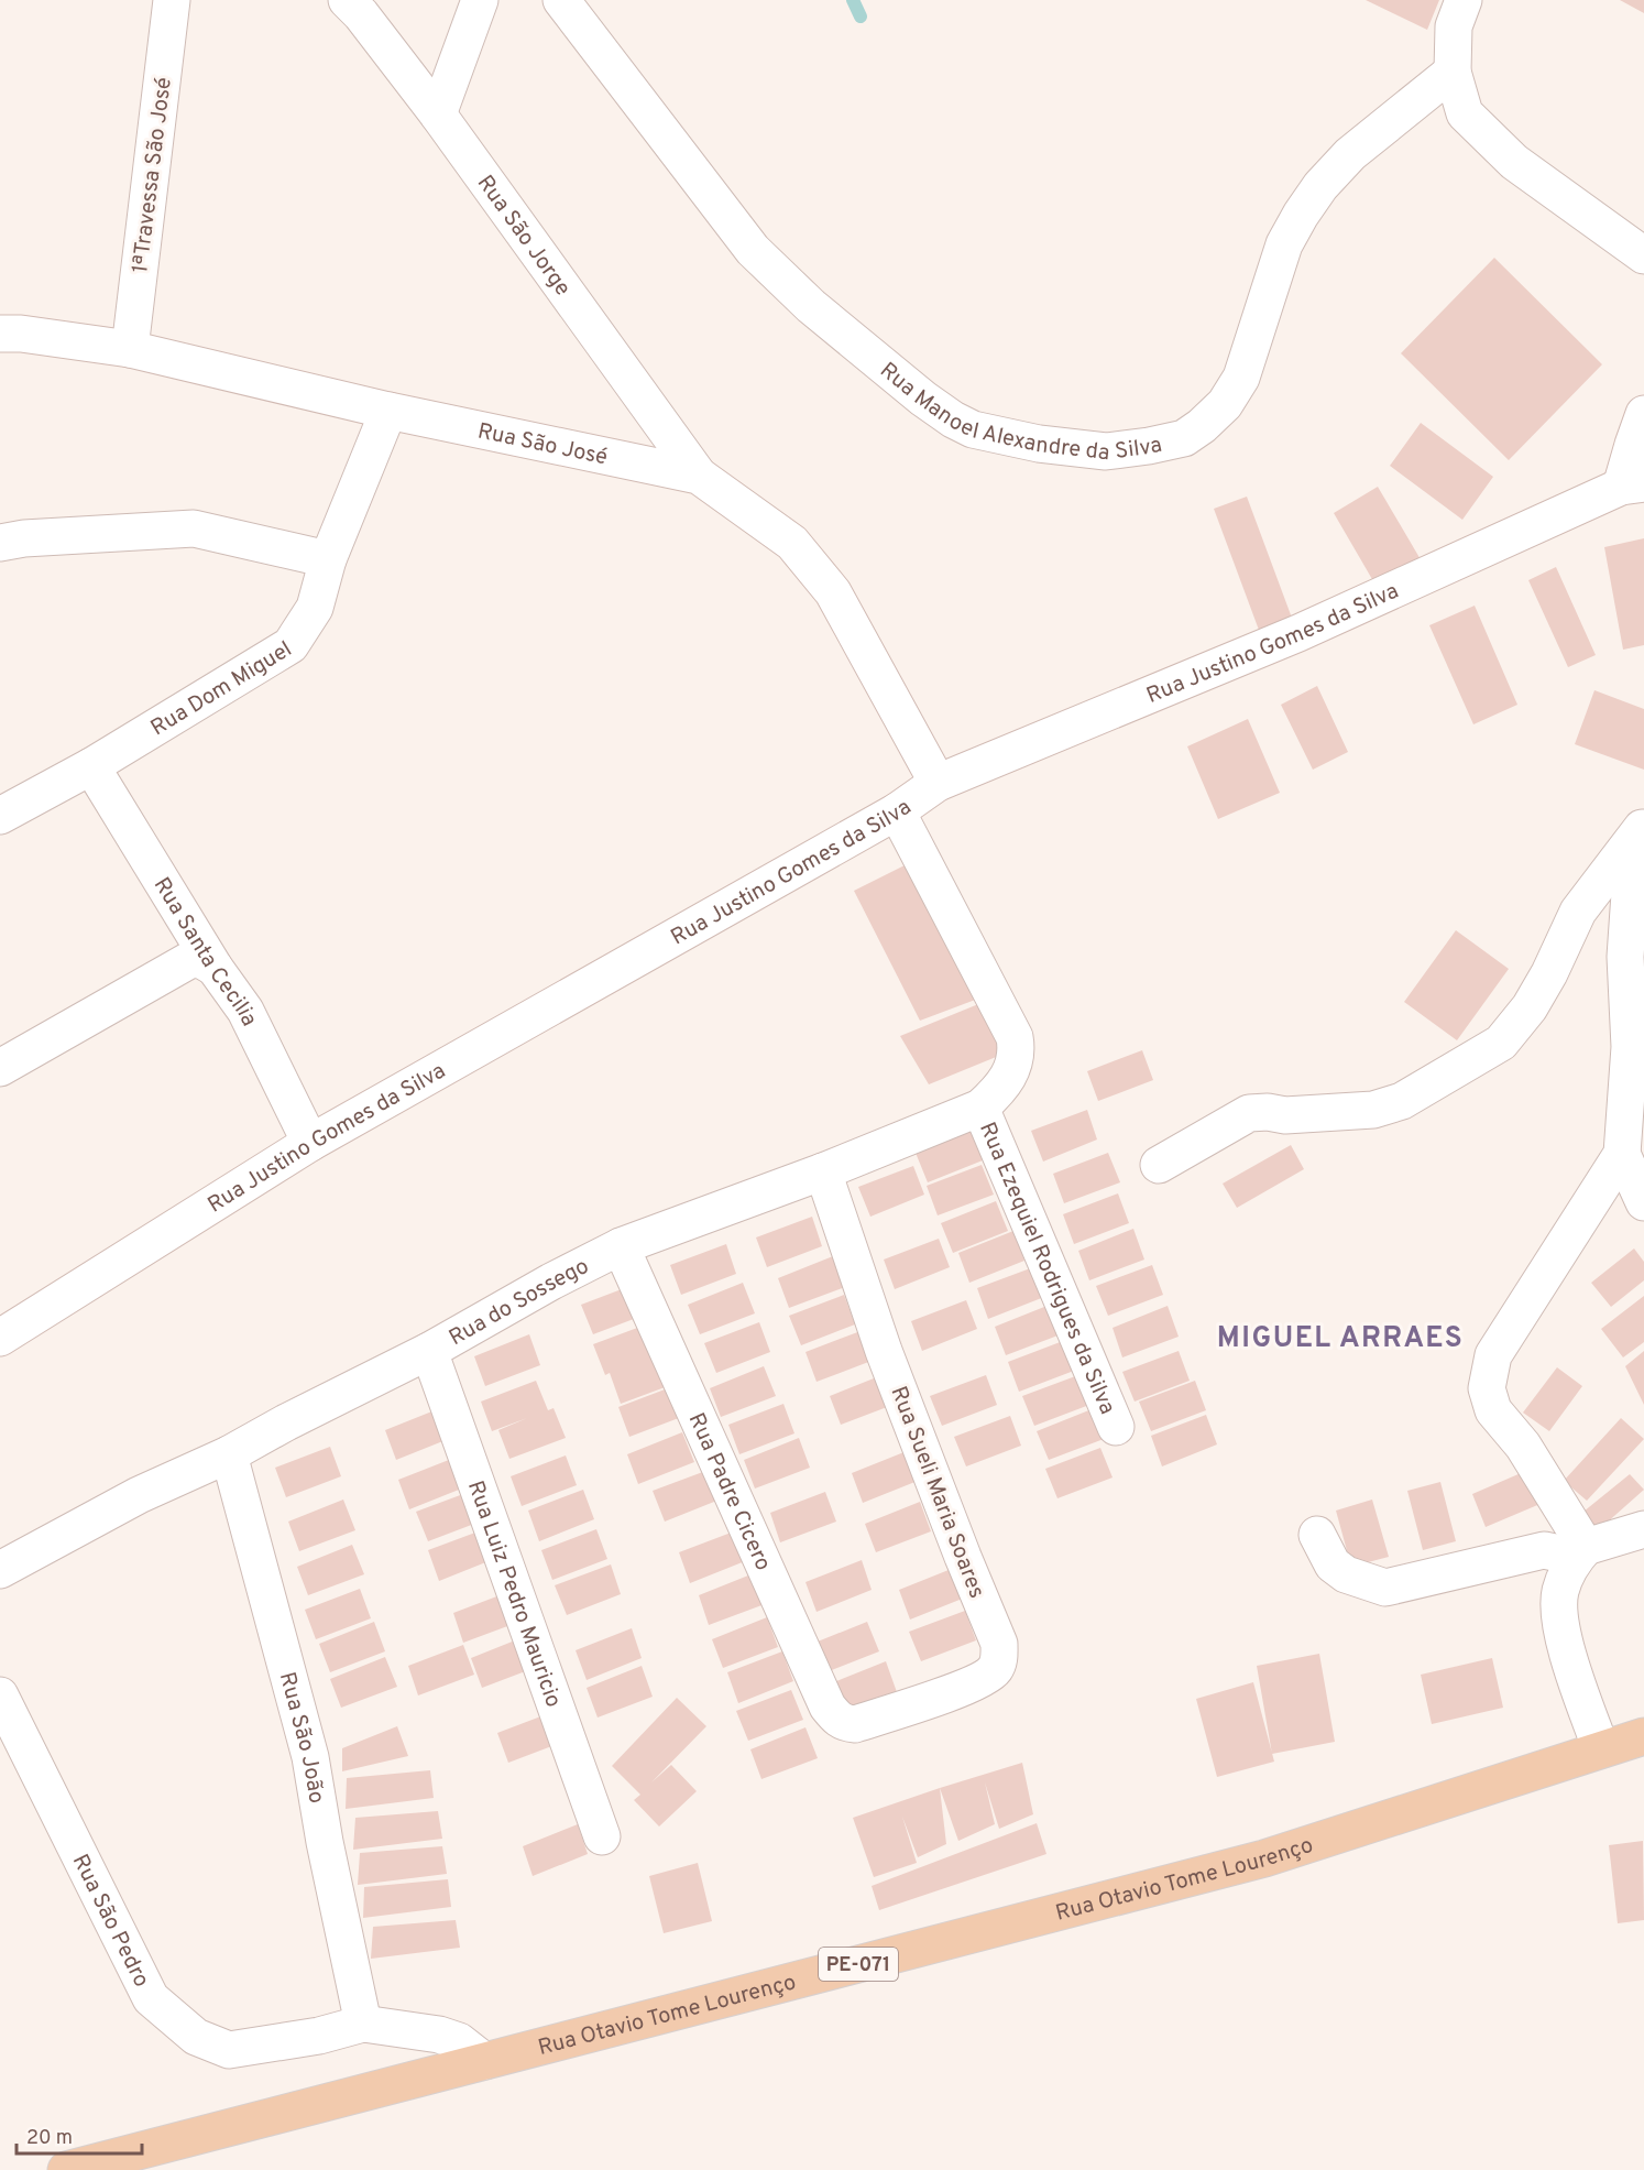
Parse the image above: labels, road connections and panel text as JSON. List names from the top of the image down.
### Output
{
  "streets": {
    "main road": ["Rua Otavio Tome Lourenço", "PE-071"],
    "street": [
      "1ªTravessa São José",
      "Rua São Jorge",
      "Rua Manoel Alexandre da Silva",
      "Rua São José",
      "Rua Justino Gomes da Silva",
      "Rua Dom Miguel",
      "Rua Santa Cecilia",
      "Rua Ezequiel Rodrigues da Silva",
      "Rua do Sossego",
      "Rua Padre Cicero",
      "Rua Sueli Maria Soares",
      "Rua Luiz Pedro Mauricio",
      "Rua São João",
      "Rua São Pedro"
    ]
  },
  "crossings": [
    ["1ªTravessa São José", "Rua São José"],
    ["Rua São Jorge", "Rua São José"],
    ["Rua São José", "Rua Justino Gomes da Silva"],
    ["Rua São José", "Rua Dom Miguel"],
    ["Rua Justino Gomes da Silva", "Rua Santa Cecilia"],
    ["Rua Justino Gomes da Silva", "Rua do Sossego"],
    ["Rua Dom Miguel", "Rua Santa Cecilia"],
    ["Rua Ezequiel Rodrigues da Silva", "Rua do Sossego"],
    ["Rua do Sossego", "Rua Padre Cicero"],
    ["Rua do Sossego", "Rua Sueli Maria Soares"],
    ["Rua do Sossego", "Rua Luiz Pedro Mauricio"],
    ["Rua do Sossego", "Rua São João"],
    ["Rua Padre Cicero", "Rua Sueli Maria Soares"],
    ["Rua São João", "Rua São Pedro"],
    ["Rua Otavio Tome Lourenço", "Rua São Pedro"]
  ],
  "districts": ["MIGUEL ARRAES"],
  "scale_bar": "20 m"
}
